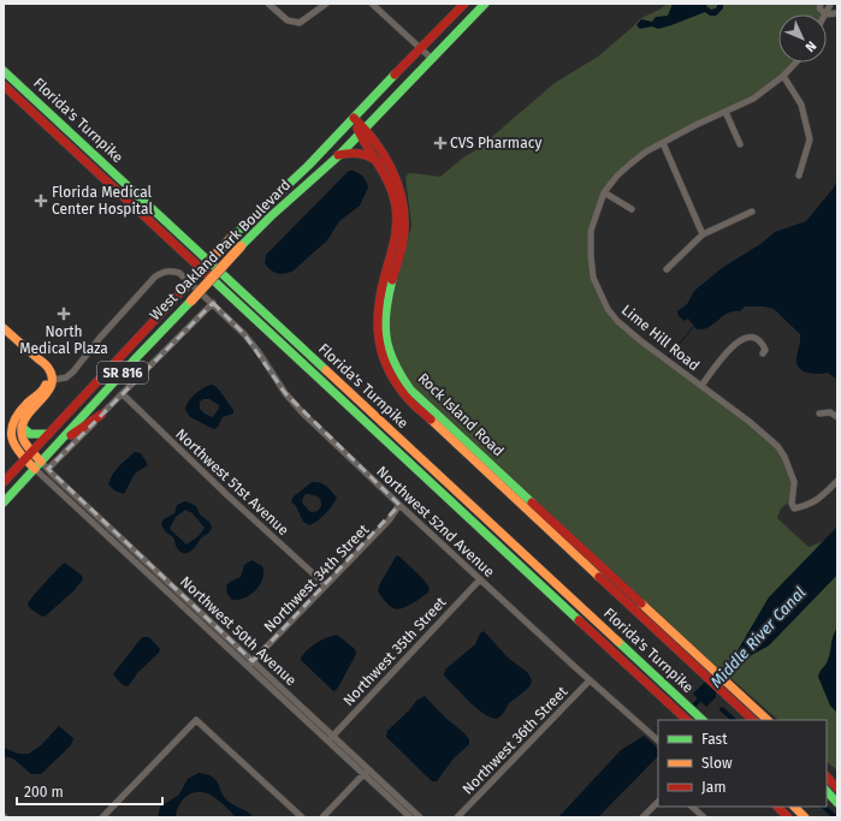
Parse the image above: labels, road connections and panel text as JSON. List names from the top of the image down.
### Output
{
  "streets": {
    "main road": [
      "Florida's Turnpike",
      "West Oakland Park Boulevard",
      "SR 816",
      "Rock Island Road"
    ],
    "street": [
      "Lime Hill Road",
      "Northwest 51st Avenue",
      "Northwest 52nd Avenue",
      "Northwest 34th Street",
      "Northwest 50th Avenue",
      "Northwest 35th Street",
      "Northwest 36th Street"
    ]
  },
  "crossings": [
    ["West Oakland Park Boulevard", "Rock Island Road"],
    ["West Oakland Park Boulevard", "Northwest 50th Avenue"],
    ["Northwest 51st Avenue", "Northwest 34th Street"],
    ["Northwest 52nd Avenue", "Northwest 34th Street"],
    ["Northwest 52nd Avenue", "Northwest 35th Street"],
    ["Northwest 52nd Avenue", "Northwest 36th Street"],
    ["Northwest 34th Street", "Northwest 50th Avenue"],
    ["Northwest 50th Avenue", "Northwest 35th Street"]
  ],
  "water": ["Middle River Canal"],
  "places": {
    "health": ["CVS Pharmacy", "Florida Medical Center Hospital", "North Medical Plaza"]
  },
  "legend": ["Fast", "Slow", "Jam"],
  "scale_bar": "200 m",
  "north": "bottom right"
}
